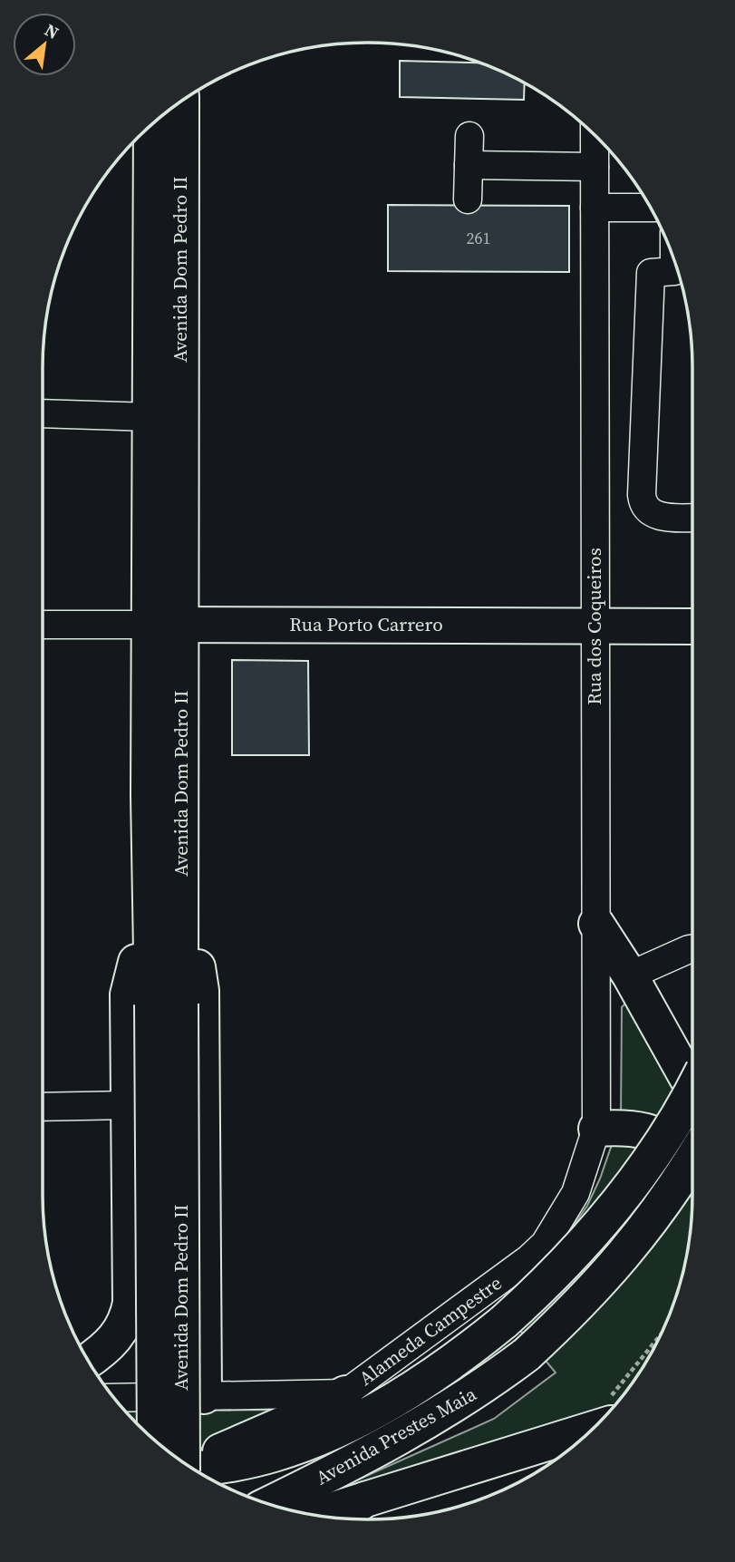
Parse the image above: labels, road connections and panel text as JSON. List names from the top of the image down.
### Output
{
  "streets": {
    "main road": ["Avenida Dom Pedro II", "Rua Porto Carrero", "Avenida Prestes Maia"],
    "street": ["Rua dos Coqueiros", "Alameda Campestre"]
  },
  "crossings": [
    ["Avenida Dom Pedro II", "Rua Porto Carrero"],
    ["Rua Porto Carrero", "Rua dos Coqueiros"],
    ["Rua dos Coqueiros", "Alameda Campestre"]
  ],
  "house_numbers": ["261"],
  "north": "top right"
}
